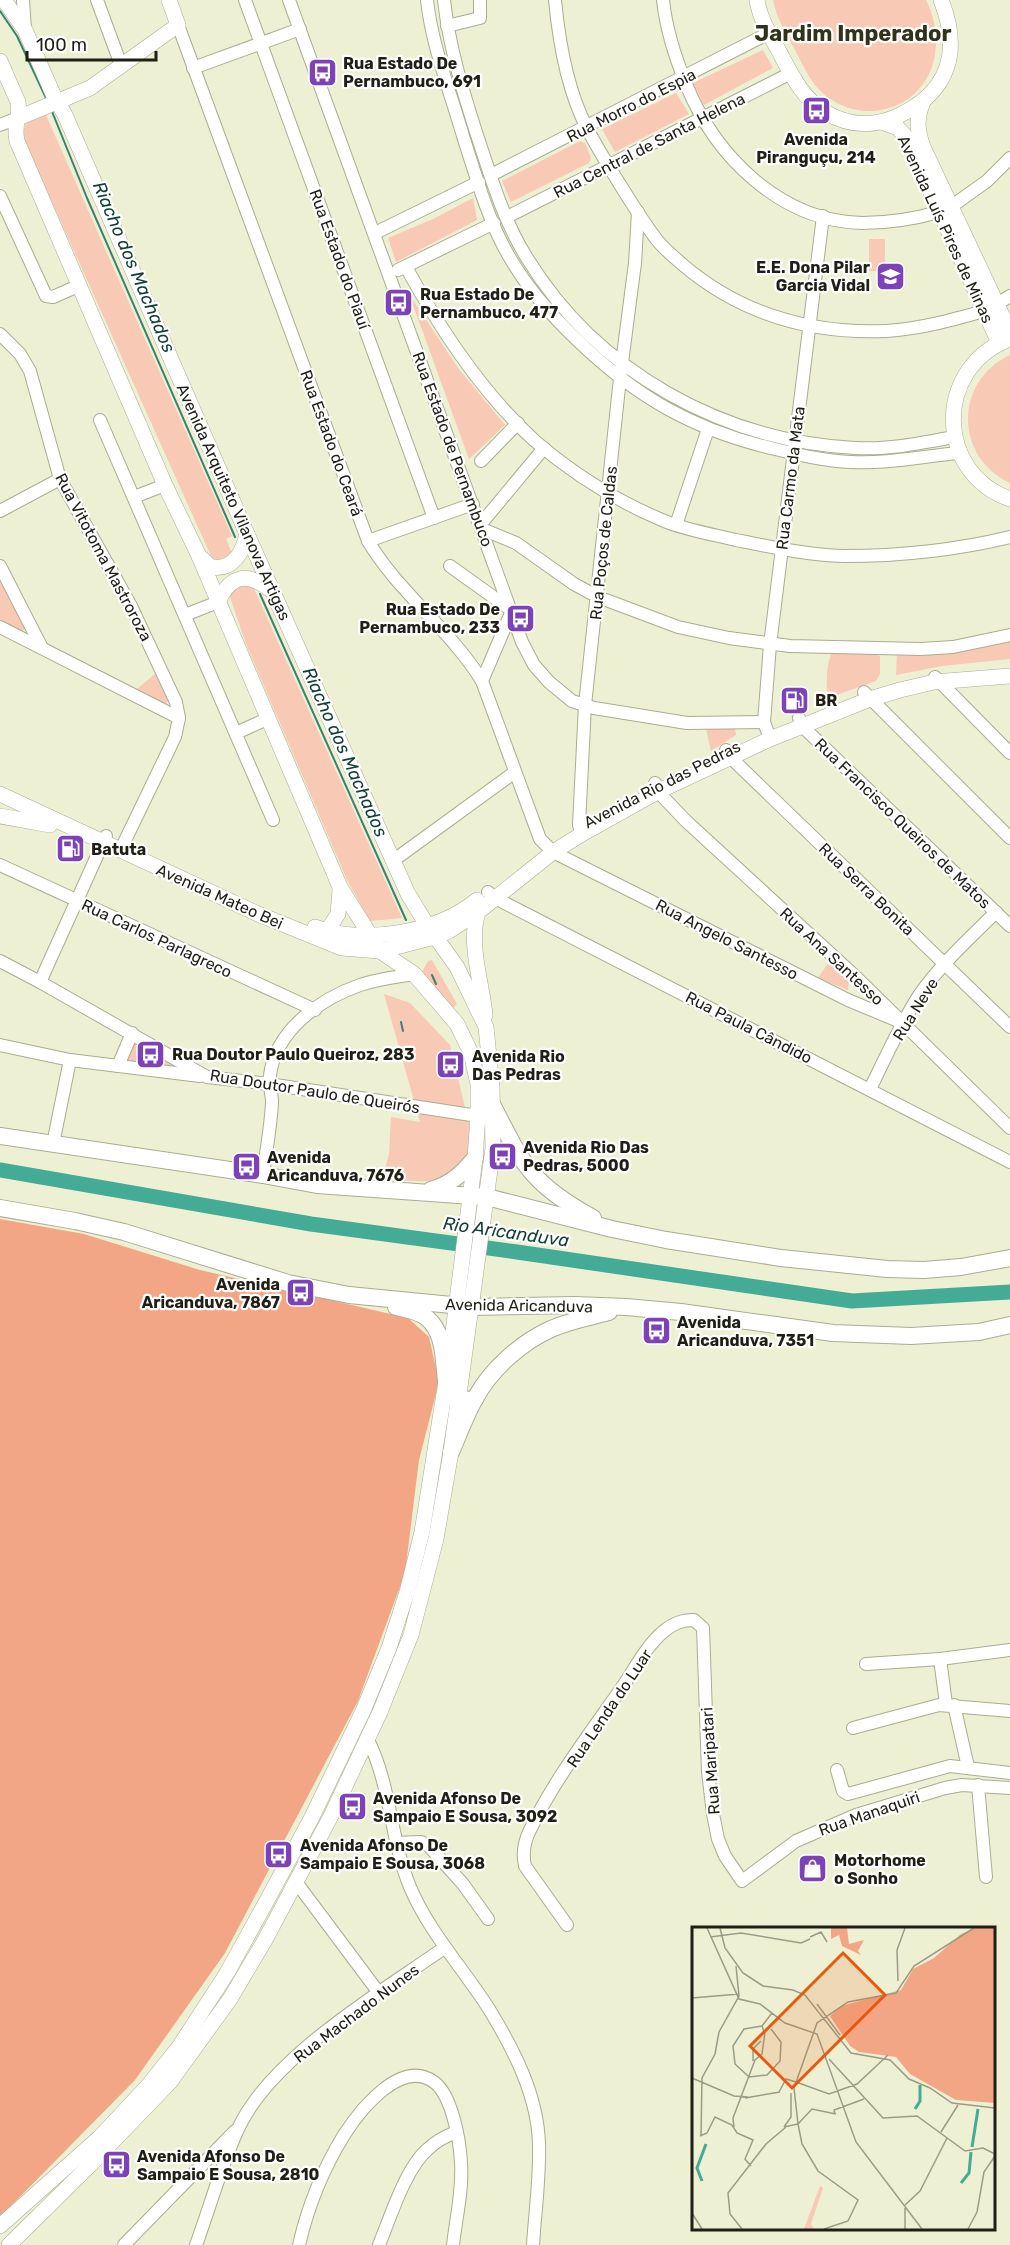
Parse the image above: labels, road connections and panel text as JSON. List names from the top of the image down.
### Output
{
  "streets": {
    "highway": ["Avenida Aricanduva"],
    "main road": [
      "Avenida Luís Pires de Minas",
      "Rua Estado do Ceará",
      "Avenida Arquiteto Vilanova Artigas",
      "Avenida Rio das Pedras",
      "Avenida Mateo Bei"
    ],
    "street": [
      "Rua Morro do Espia",
      "Rua Central de Santa Helena",
      "Rua Estado do Piauí",
      "Rua Estado de Pernambuco",
      "Rua Carmo da Mata",
      "Rua Poços de Caldas",
      "Rua Vitotoma Mastroroza",
      "Rua Francisco Queiros de Matos",
      "Rua Serra Bonita",
      "Rua Carlos Parlagreco",
      "Rua Angelo Santesso",
      "Rua Ana Santesso",
      "Rua Neve",
      "Rua Paula Cândido",
      "Rua Doutor Paulo de Queirós",
      "Rua Lenda do Luar",
      "Rua Maripatari",
      "Rua Manaquiri",
      "Rua Machado Nunes"
    ]
  },
  "crossings": [
    ["Rua Estado do Ceará", "Avenida Rio das Pedras"],
    ["Rua Estado do Ceará", "Rua Angelo Santesso"],
    ["Rua Estado de Pernambuco", "Rua Carmo da Mata"],
    ["Rua Estado de Pernambuco", "Rua Poços de Caldas"],
    ["Rua Estado de Pernambuco", "Avenida Rio das Pedras"],
    ["Rua Carmo da Mata", "Avenida Rio das Pedras"],
    ["Avenida Arquiteto Vilanova Artigas", "Avenida Rio das Pedras"],
    ["Rua Poços de Caldas", "Avenida Rio das Pedras"],
    ["Avenida Rio das Pedras", "Rua Francisco Queiros de Matos"],
    ["Avenida Rio das Pedras", "Rua Serra Bonita"],
    ["Avenida Rio das Pedras", "Avenida Mateo Bei"],
    ["Avenida Rio das Pedras", "Rua Angelo Santesso"],
    ["Avenida Rio das Pedras", "Rua Ana Santesso"],
    ["Avenida Rio das Pedras", "Rua Paula Cândido"],
    ["Rua Francisco Queiros de Matos", "Rua Neve"],
    ["Rua Serra Bonita", "Rua Neve"],
    ["Rua Angelo Santesso", "Rua Ana Santesso"],
    ["Rua Angelo Santesso", "Rua Neve"],
    ["Rua Ana Santesso", "Rua Neve"],
    ["Rua Neve", "Rua Paula Cândido"],
    ["Rua Lenda do Luar", "Rua Maripatari"],
    ["Rua Maripatari", "Rua Manaquiri"]
  ],
  "districts": ["Jardim Imperador"],
  "water": ["Riacho dos Machados", "Rio Aricanduva"],
  "places": {
    "bus stop": [
      "Rua Estado De Pernambuco, 691",
      "Avenida Piranguçu, 214",
      "Rua Estado De Pernambuco, 477",
      "Rua Estado De Pernambuco, 233",
      "Rua Doutor Paulo Queiroz, 283",
      "Avenida Rio Das Pedras",
      "Avenida Rio Das Pedras, 5000",
      "Avenida Aricanduva, 7676",
      "Avenida Aricanduva, 7867",
      "Avenida Aricanduva, 7351",
      "Avenida Afonso De Sampaio E Sousa, 3092",
      "Avenida Afonso De Sampaio E Sousa, 3068",
      "Avenida Afonso De Sampaio E Sousa, 2810"
    ],
    "school or university": ["E.E. Dona Pilar Garcia Vidal"],
    "fuel station": ["BR", "Batuta"],
    "shop": ["Motorhome o Sonho"]
  },
  "scale_bar": "100 m"
}
